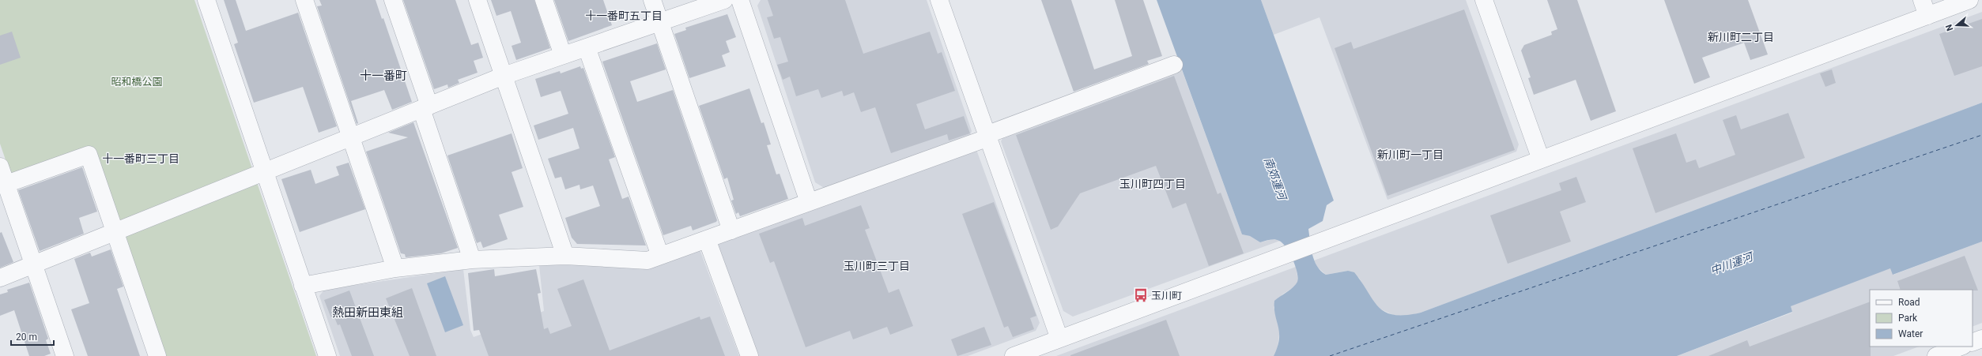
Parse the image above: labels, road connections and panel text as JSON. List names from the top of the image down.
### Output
{
  "districts": [
    "十一番町五丁目",
    "新川町二丁目",
    "十一番町",
    "新川町一丁目",
    "十一番町三丁目",
    "玉川町四丁目",
    "玉川町三丁目",
    "熱田新田東組"
  ],
  "water": ["南郊運河", "中川運河"],
  "parks": ["昭和橋公園"],
  "places": {
    "bus stop": ["玉川町"]
  },
  "legend": ["Road", "Park", "Water"],
  "scale_bar": "20 m",
  "north": "left"
}
